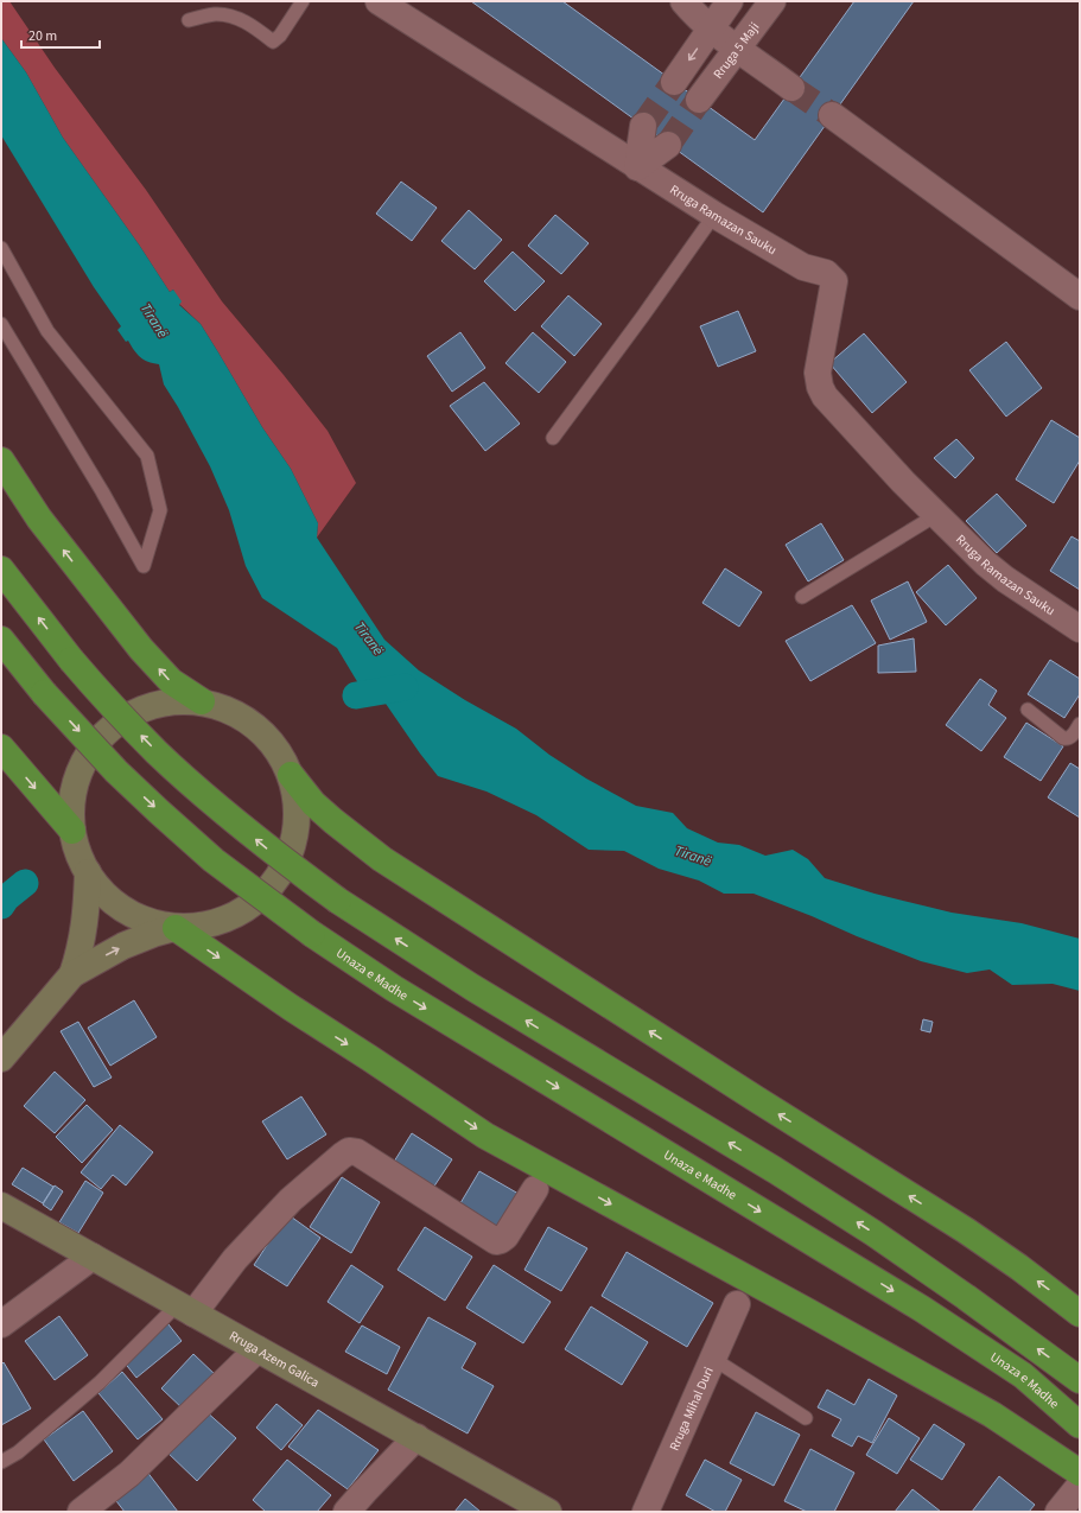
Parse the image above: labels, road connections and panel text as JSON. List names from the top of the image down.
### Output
{
  "streets": {
    "highway": ["Unaza e Madhe"],
    "main road": ["Rruga Azem Galica"],
    "street": ["Rruga 5 Maji", "Rruga Ramazan Sauku", "Rruga Mihal Duri"]
  },
  "water": ["Tiranë"],
  "scale_bar": "20 m"
}
